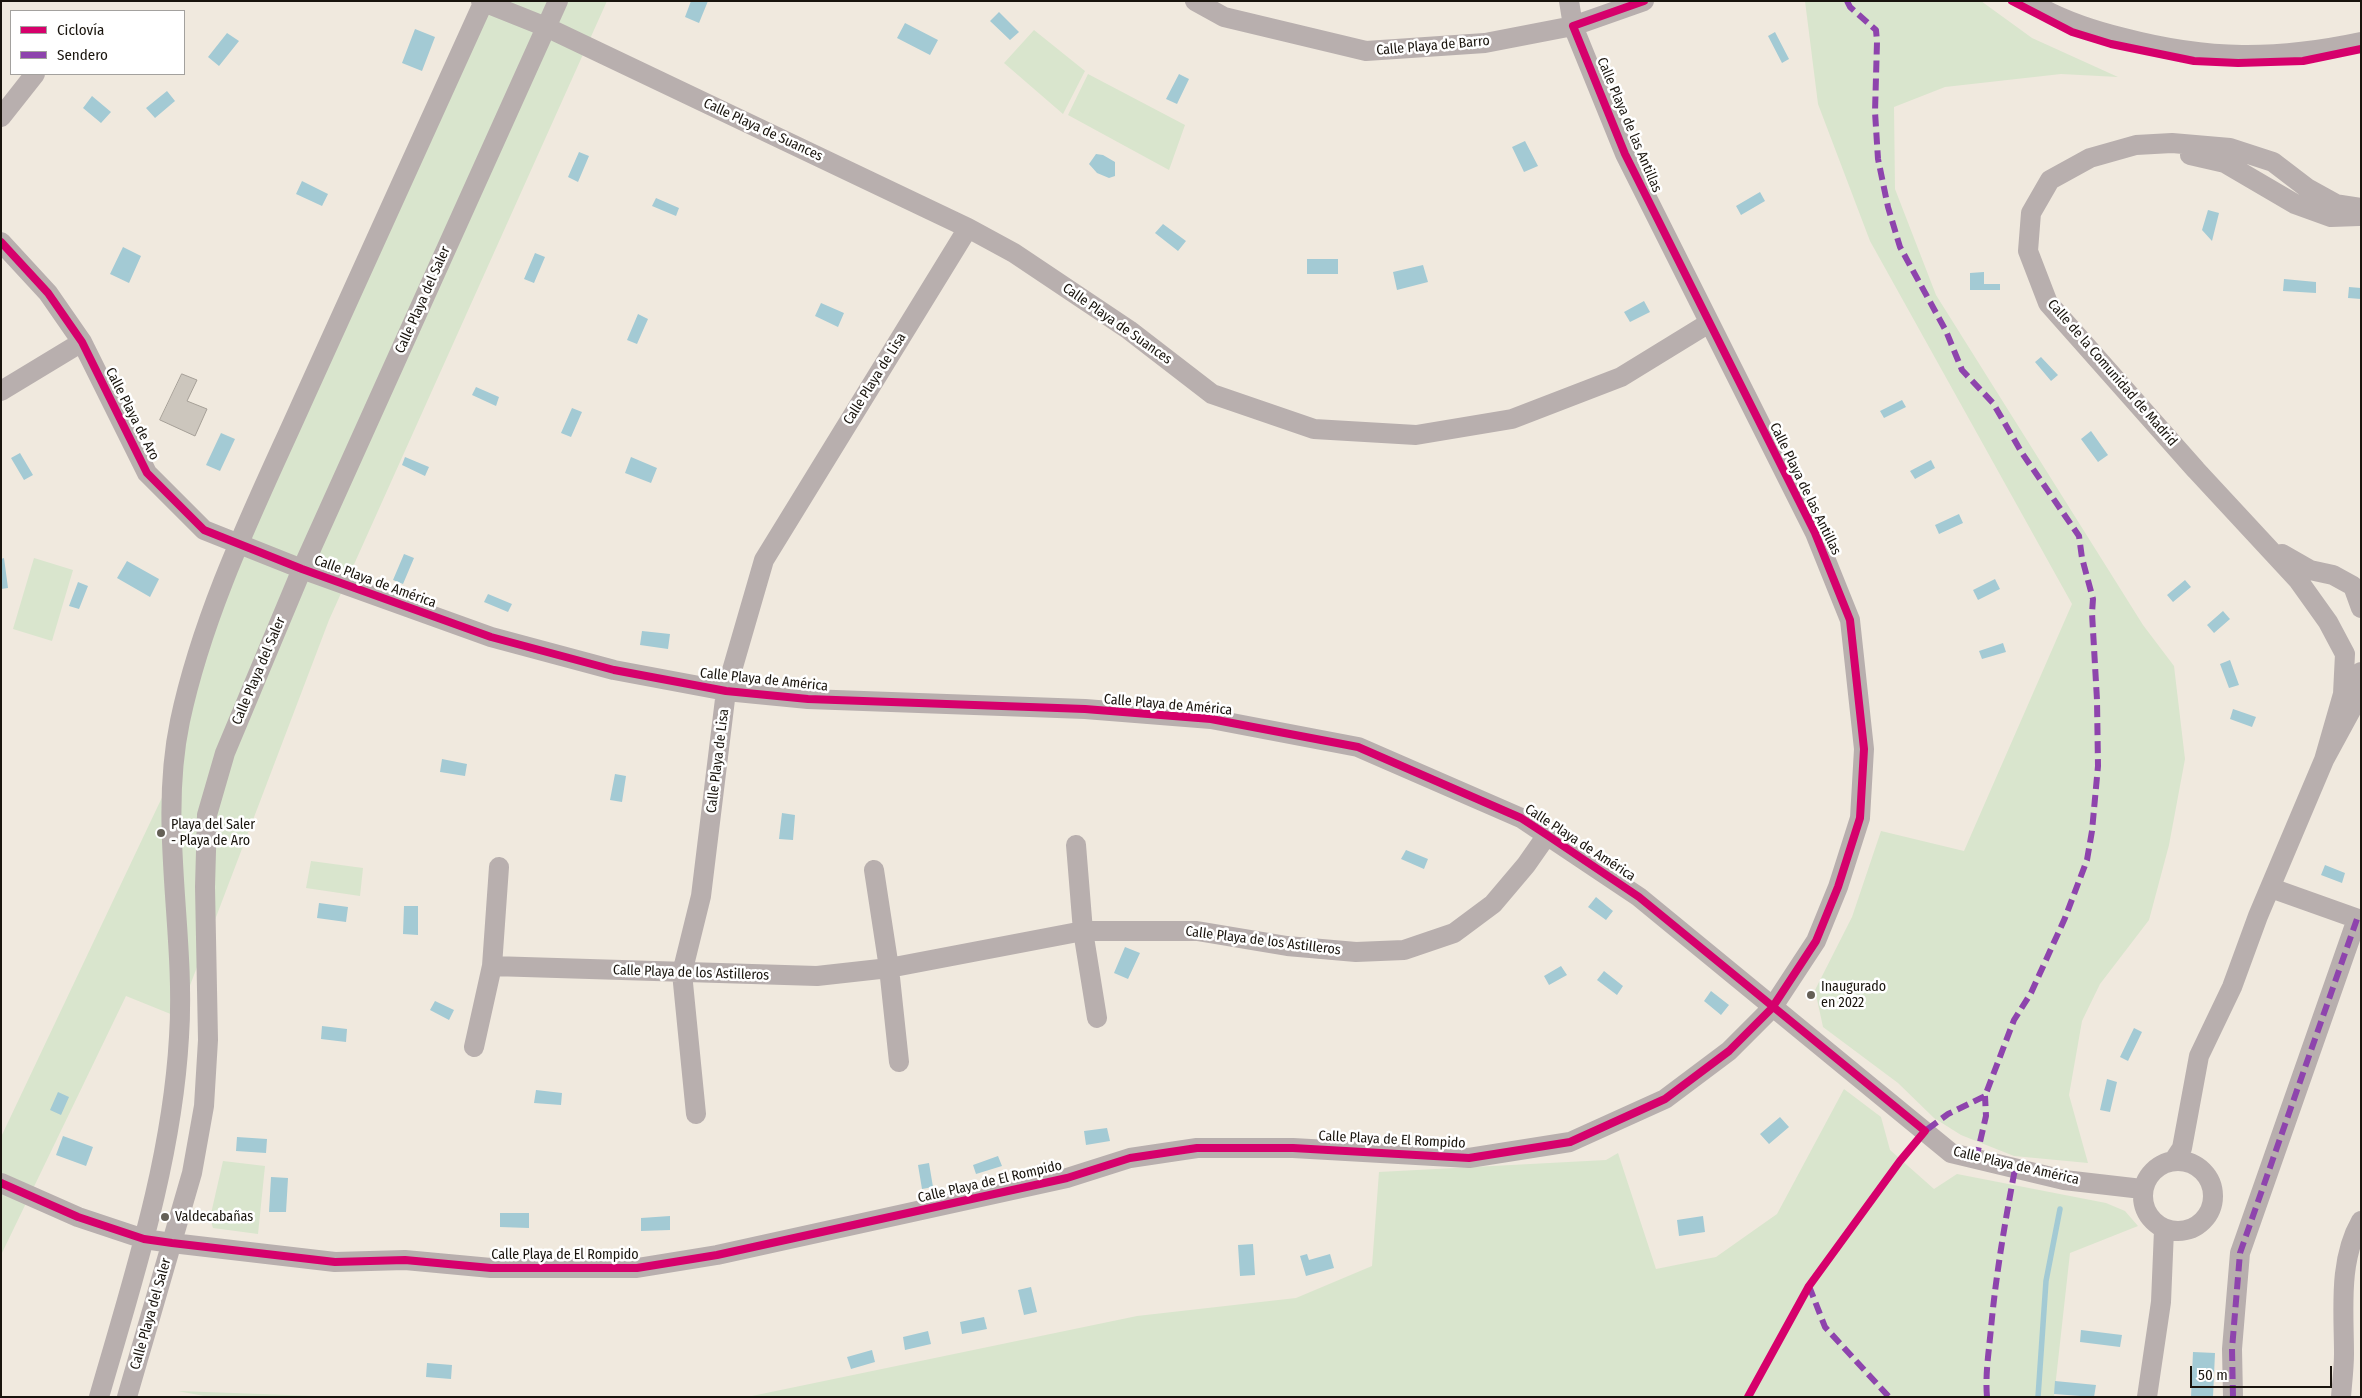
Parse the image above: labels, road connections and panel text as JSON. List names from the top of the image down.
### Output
{
  "streets": {
    "street": [
      "Calle Playa de Barro",
      "Calle Playa de las Antillas",
      "Calle Playa de Suances",
      "Calle Playa del Saler",
      "Calle de la Comunidad de Madrid",
      "Calle Playa de Lisa",
      "Calle Playa de Aro",
      "Calle Playa de América",
      "Calle Playa de los Astilleros",
      "Calle Playa de El Rompido"
    ]
  },
  "crossings": [
    ["Calle Playa de Barro", "Calle Playa de las Antillas"],
    ["Calle Playa de las Antillas", "Calle Playa de Suances"],
    ["Calle Playa de las Antillas", "Calle Playa de América"],
    ["Calle Playa de las Antillas", "Calle Playa de El Rompido"],
    ["Calle Playa de Suances", "Calle Playa del Saler"],
    ["Calle Playa de Suances", "Calle Playa de Lisa"],
    ["Calle Playa del Saler", "Calle Playa de Aro"],
    ["Calle Playa del Saler", "Calle Playa de América"],
    ["Calle Playa del Saler", "Calle Playa de El Rompido"],
    ["Calle de la Comunidad de Madrid", "Calle Playa de América"],
    ["Calle Playa de Lisa", "Calle Playa de América"],
    ["Calle Playa de Lisa", "Calle Playa de los Astilleros"],
    ["Calle Playa de Aro", "Calle Playa de América"],
    ["Calle Playa de América", "Calle Playa de los Astilleros"],
    ["Calle Playa de América", "Calle Playa de El Rompido"]
  ],
  "places": ["Playa del Saler - Playa de Aro", "Inaugurado en 2022", "Valdecabañas"],
  "legend": ["Ciclovía", "Sendero"],
  "scale_bar": "50 m"
}
